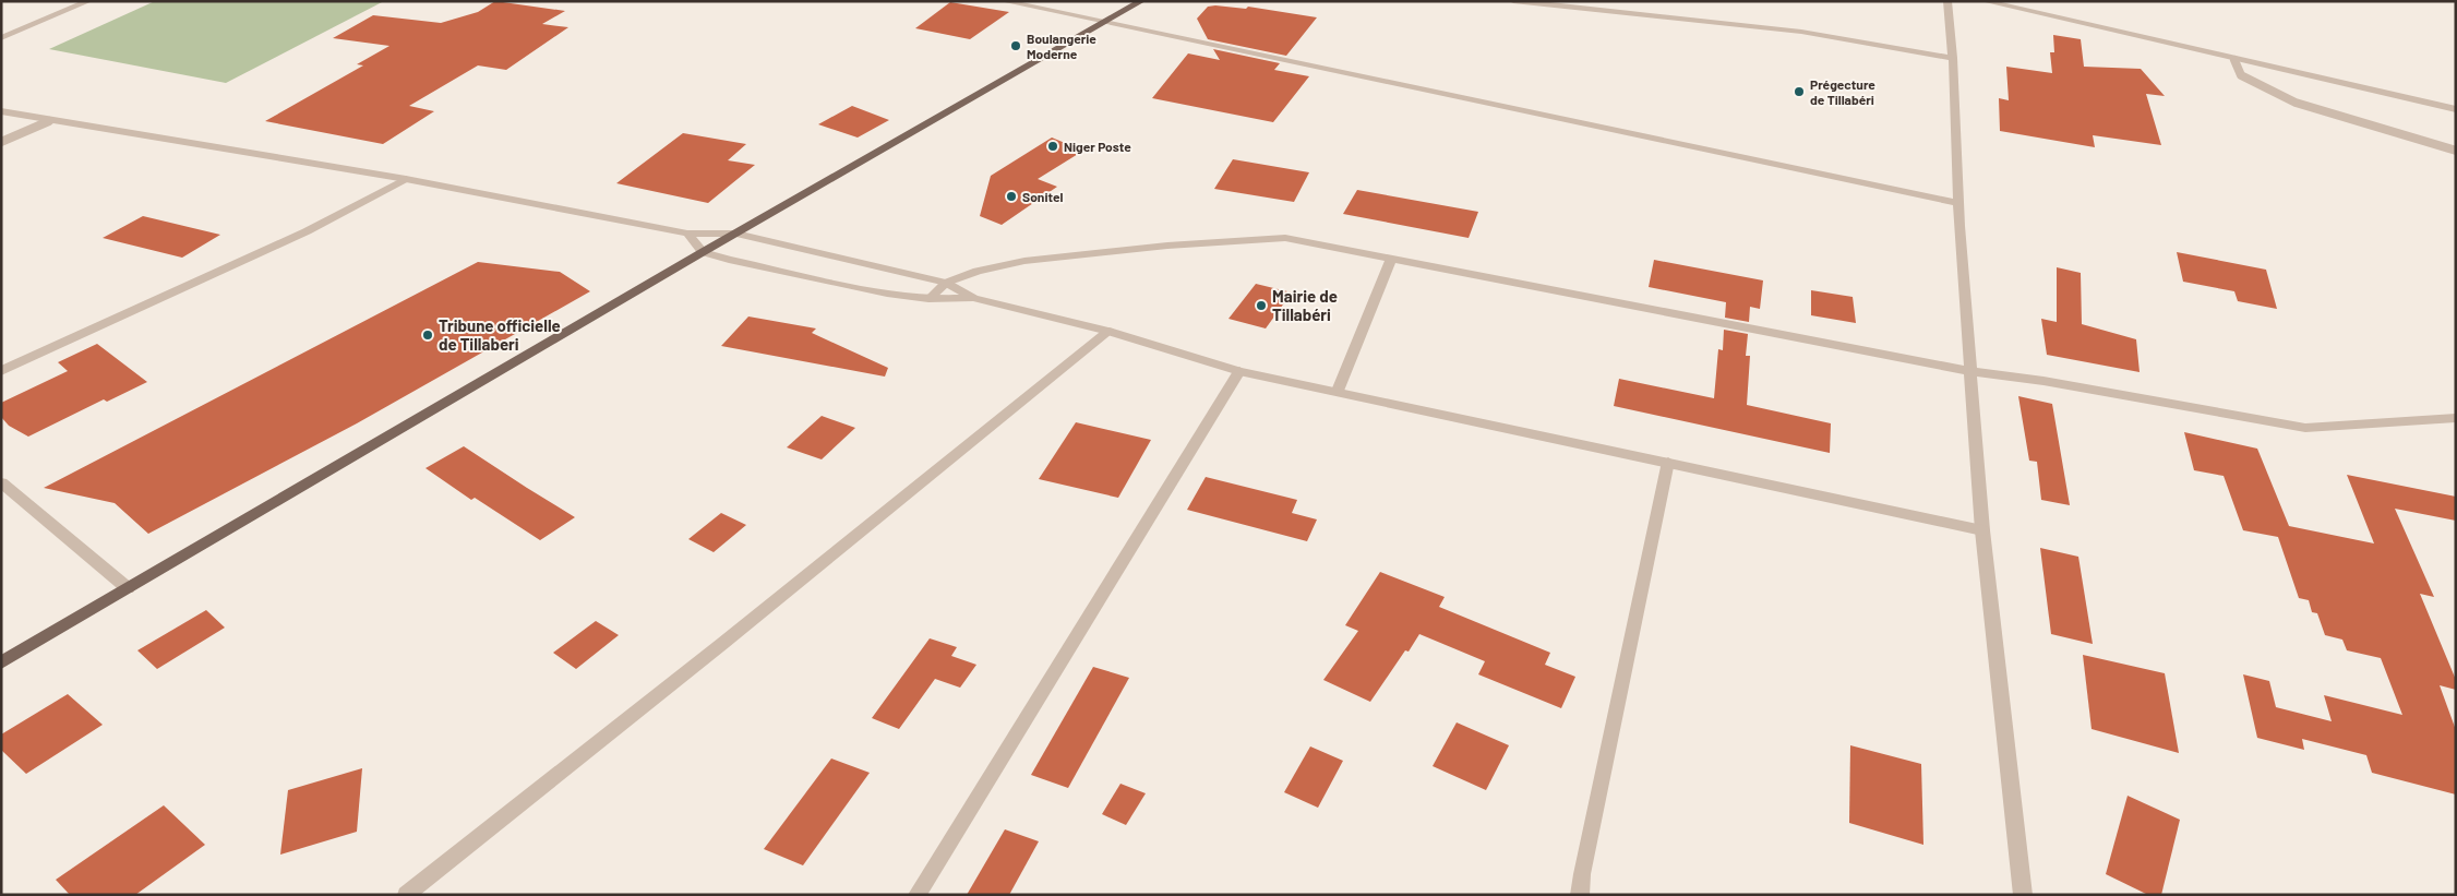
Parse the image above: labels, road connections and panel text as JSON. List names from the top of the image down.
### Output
{
  "places": [
    "Boulangerie Moderne",
    "Prégecture de Tillabéri",
    "Niger Poste",
    "Sonitel",
    "Mairie de Tillabéri",
    "Tribune officielle de Tillaberi"
  ]
}
